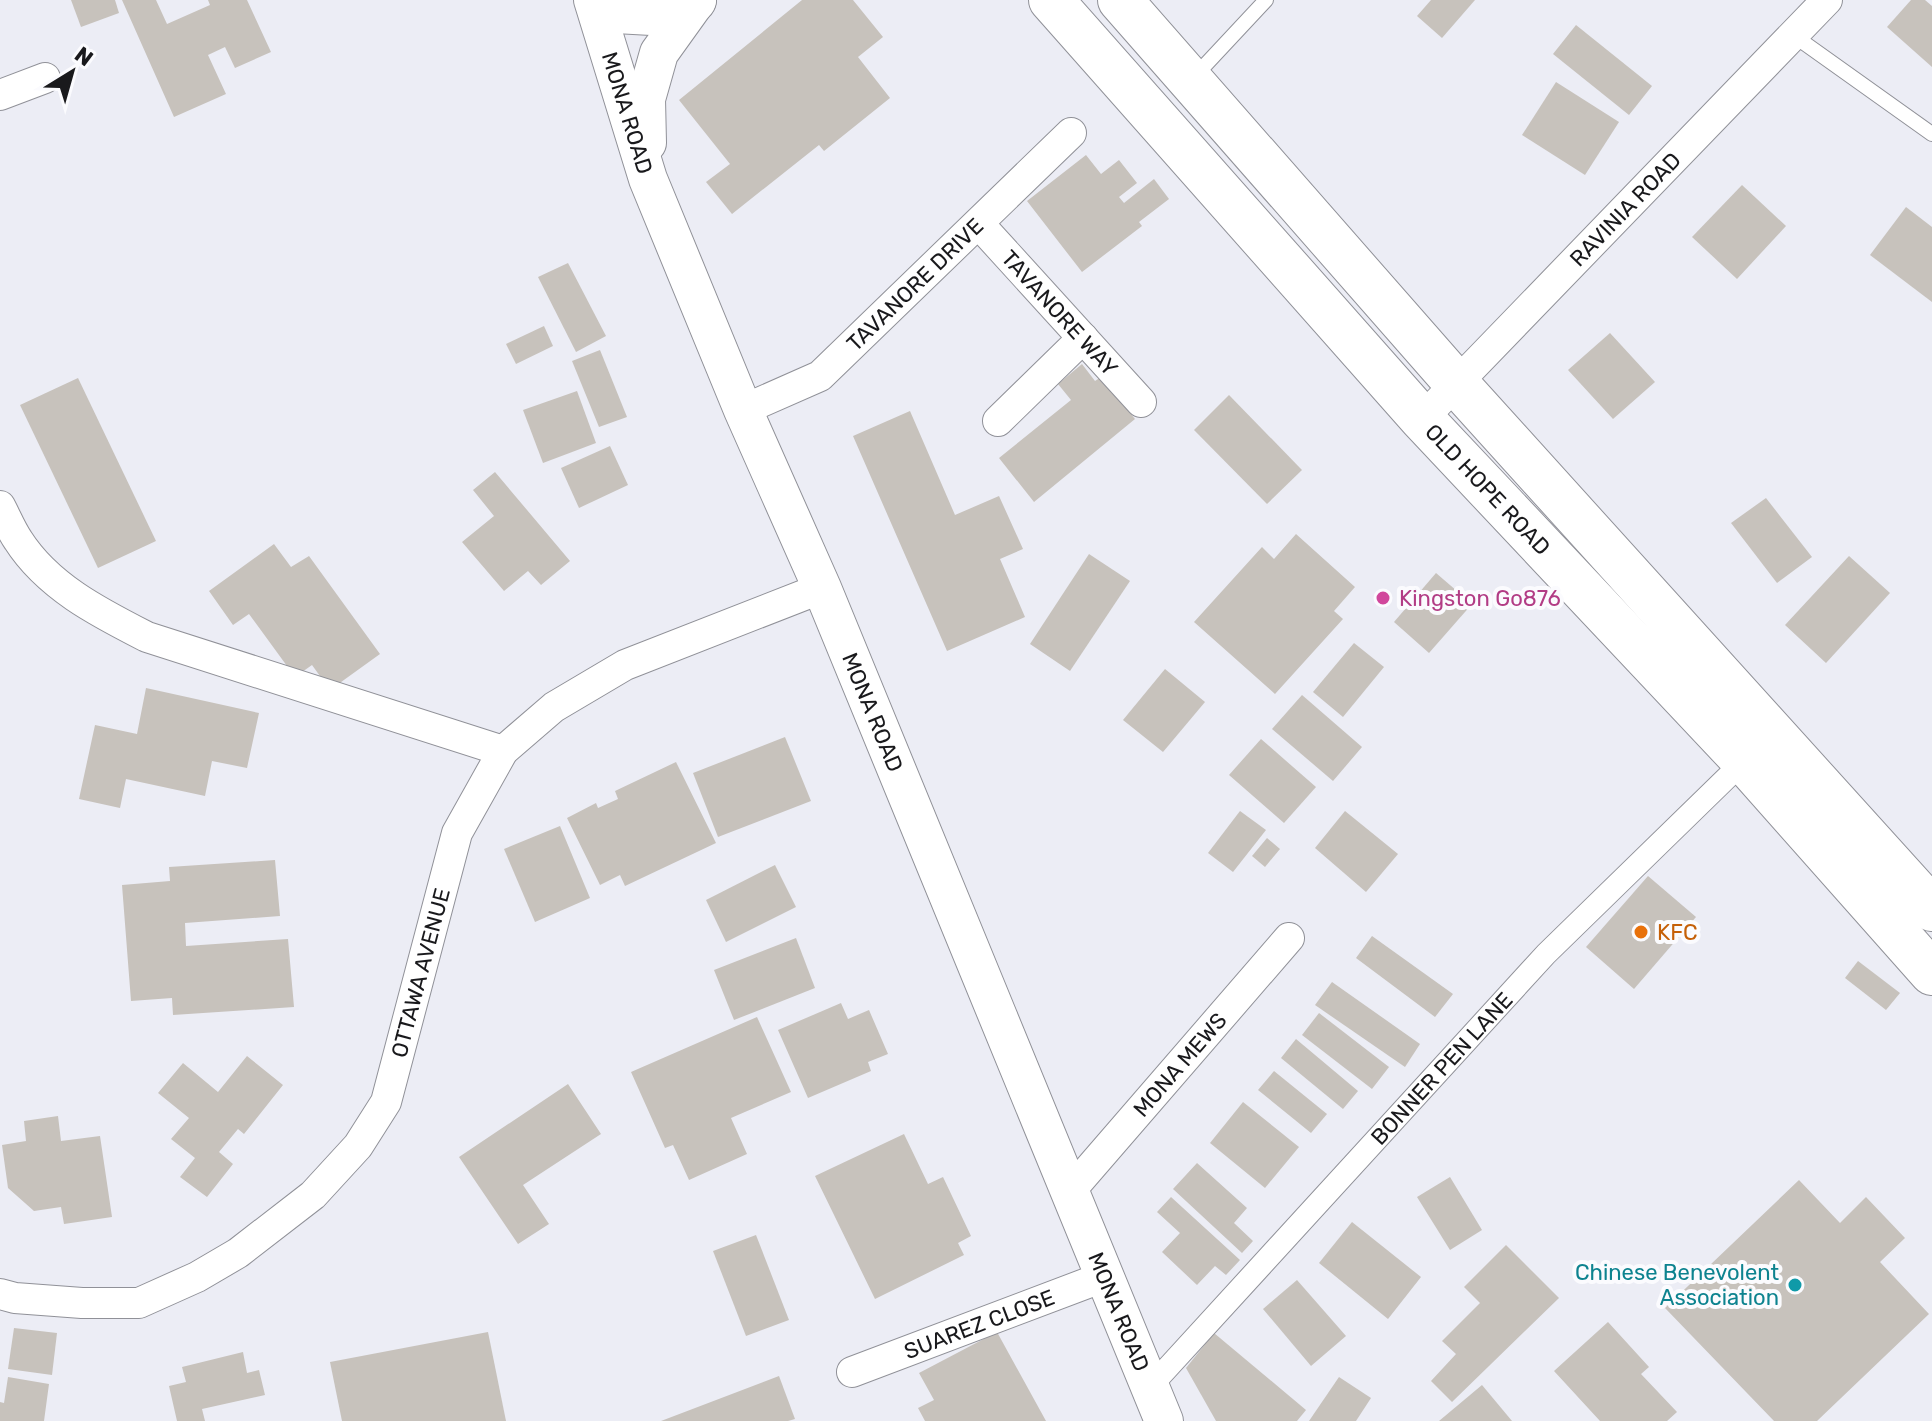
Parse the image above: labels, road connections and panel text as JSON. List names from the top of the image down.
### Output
{
  "streets": {
    "main road": ["OLD HOPE ROAD"],
    "street": [
      "MONA ROAD",
      "RAVINIA ROAD",
      "TAVANORE DRIVE",
      "TAVANORE WAY",
      "OTTAWA AVENUE",
      "MONA MEWS",
      "BONNER PEN LANE",
      "SUAREZ CLOSE"
    ]
  },
  "crossings": [
    ["MONA ROAD", "TAVANORE DRIVE"],
    ["MONA ROAD", "OTTAWA AVENUE"],
    ["MONA ROAD", "MONA MEWS"],
    ["MONA ROAD", "BONNER PEN LANE"],
    ["MONA ROAD", "SUAREZ CLOSE"],
    ["RAVINIA ROAD", "OLD HOPE ROAD"],
    ["TAVANORE DRIVE", "TAVANORE WAY"],
    ["OLD HOPE ROAD", "BONNER PEN LANE"]
  ],
  "places": ["Kingston Go876", "KFC", "Chinese Benevolent Association"],
  "north": "top right"
}
